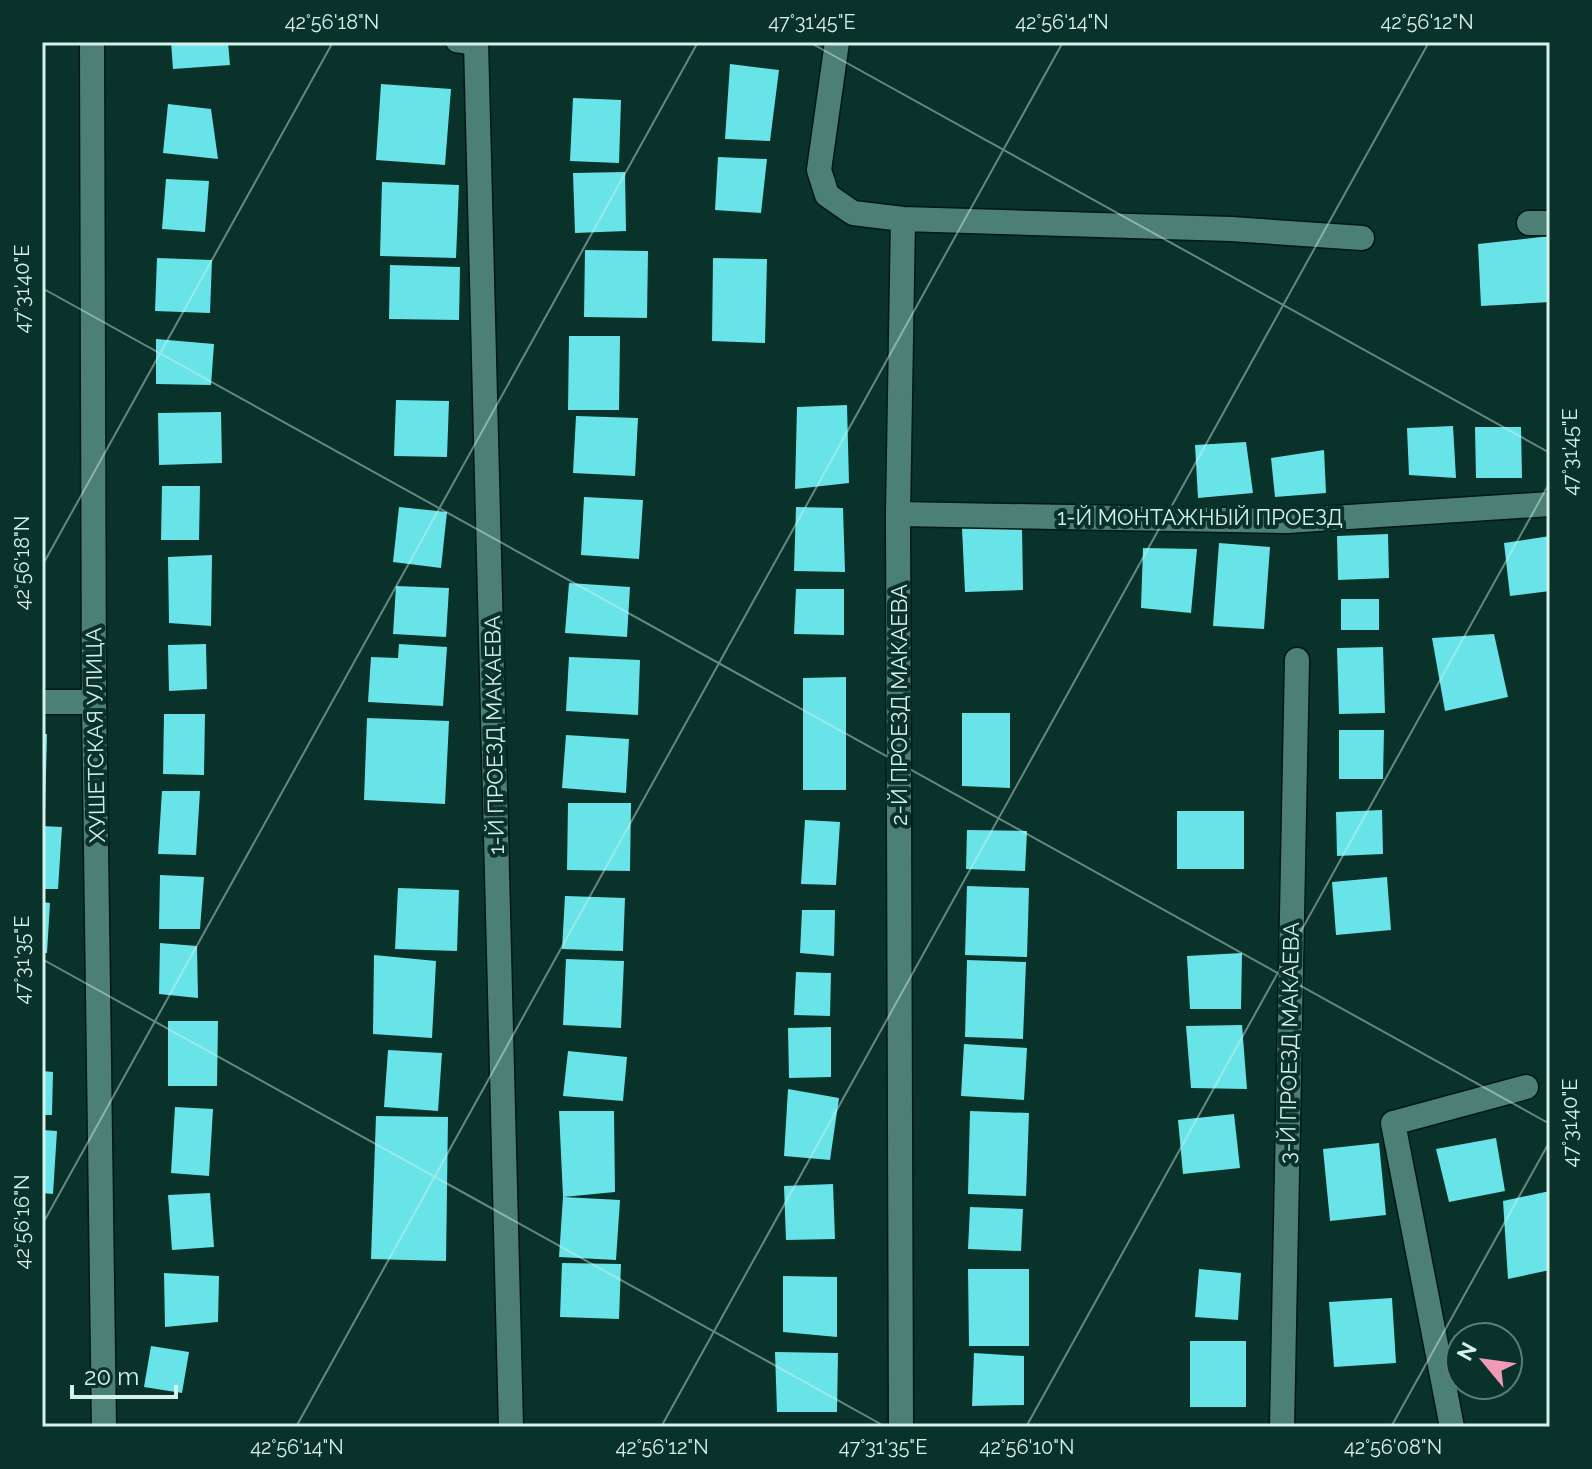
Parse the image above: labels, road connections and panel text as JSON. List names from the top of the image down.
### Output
{
  "streets": {
    "street": [
      "1-Й МОНТАЖНЫЙ ПРОЕЗД",
      "2-Й ПРОЕЗД МАКАЕВА",
      "ХУШЕТСКАЯ УЛИЦА",
      "1-Й ПРОЕЗД МАКАЕВА",
      "3-Й ПРОЕЗД МАКАЕВА"
    ]
  },
  "crossings": [
    ["1-Й МОНТАЖНЫЙ ПРОЕЗД", "2-Й ПРОЕЗД МАКАЕВА"]
  ],
  "scale_bar": "20 m",
  "north": "top left",
  "coordinates": [
    "42°56'18\"N",
    "47°31'45\"E",
    "42°56'14\"N",
    "42°56'12\"N",
    "47°31'40\"E",
    "47°31'35\"E",
    "42°56'16\"N",
    "42°56'10\"N",
    "42°56'08\"N"
  ]
}
